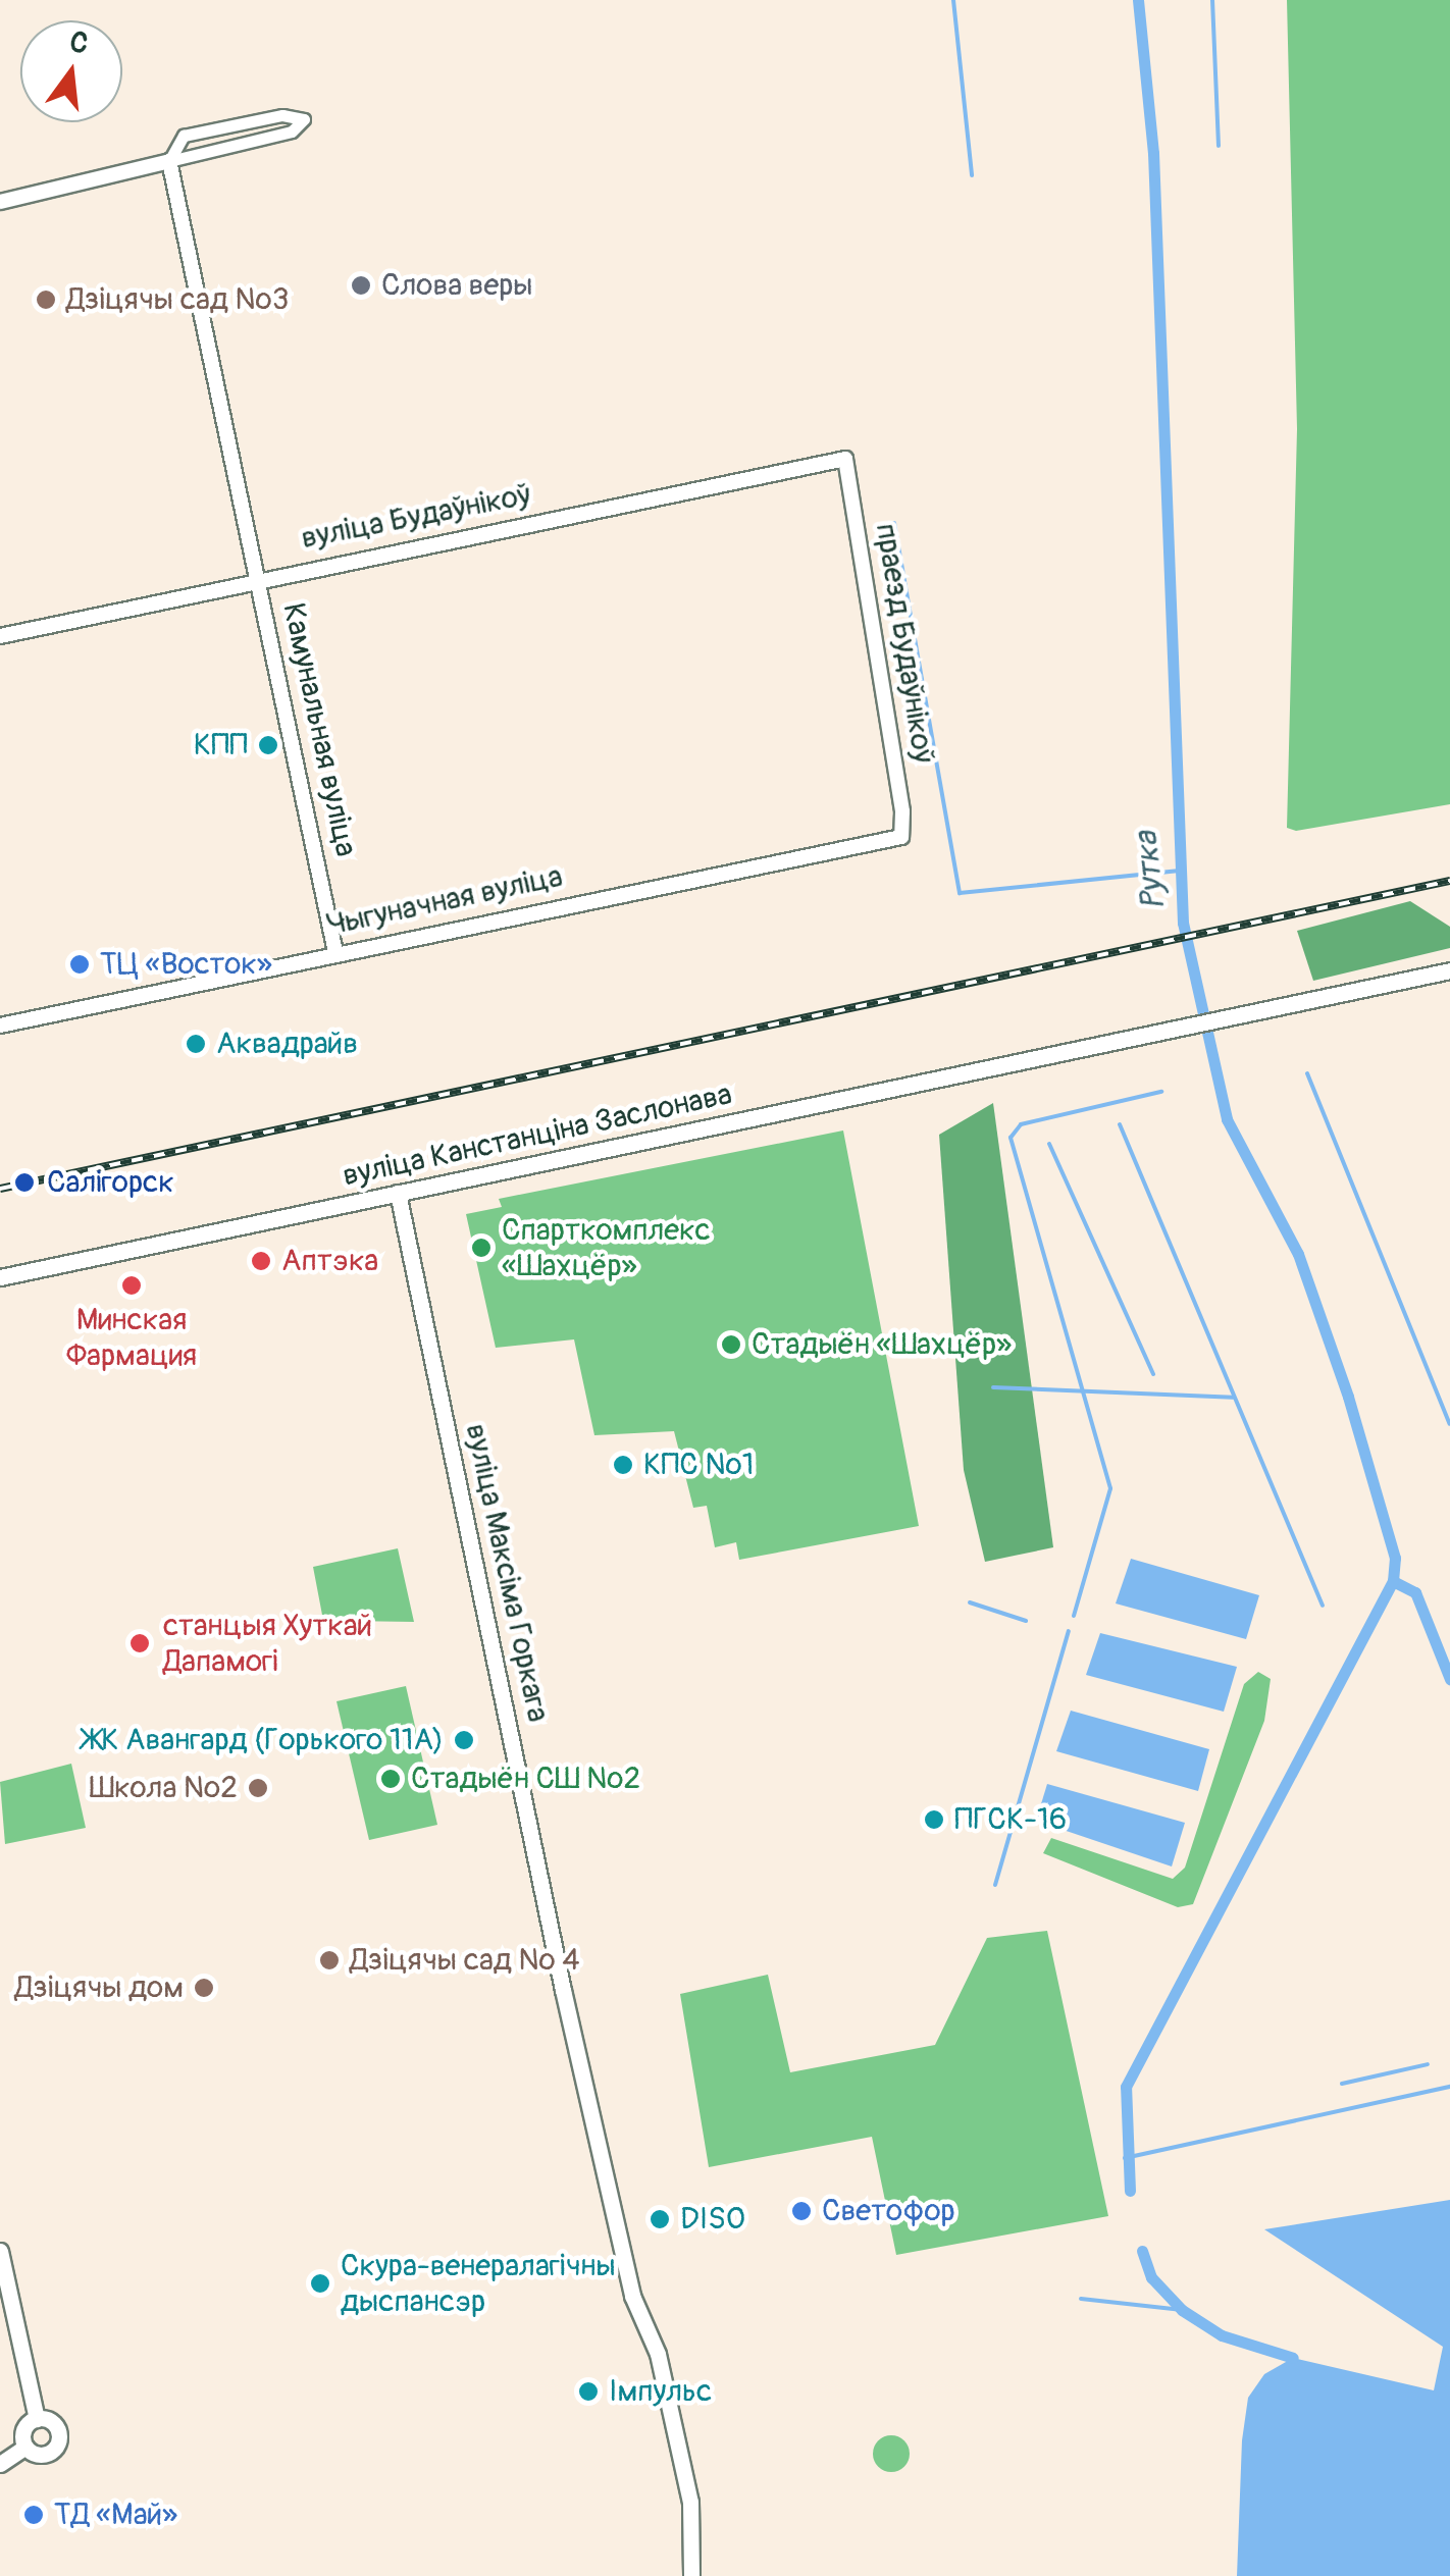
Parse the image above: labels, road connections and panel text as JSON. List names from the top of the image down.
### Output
{
  "streets": {
    "main road": ["вуліца Канстанціна Заслонава", "вуліца Максіма Горкага"],
    "street": [
      "вуліца Будаўнікоў",
      "праезд Будаўнікоў",
      "Камунальная вуліца",
      "Чыгуначная вуліца"
    ]
  },
  "crossings": [
    ["вуліца Будаўнікоў", "праезд Будаўнікоў"],
    ["вуліца Будаўнікоў", "Камунальная вуліца"],
    ["праезд Будаўнікоў", "Чыгуначная вуліца"],
    ["Камунальная вуліца", "Чыгуначная вуліца"],
    ["вуліца Канстанціна Заслонава", "вуліца Максіма Горкага"]
  ],
  "water": ["Рутка"],
  "places": [
    "Слова веры",
    "Дзіцячы сад №3",
    "КПП",
    "ТЦ «Восток»",
    "Аквадрайв",
    "Салігорск",
    "Спарткомплекс «Шахцёр»",
    "Аптэка",
    "Минская Фармация",
    "Стадыён «Шахцёр»",
    "КПС №1",
    "станцыя Хуткай Дапамогі",
    "ЖК Авангард (Горького 11А)",
    "Стадыён СШ №2",
    "Школа №2",
    "ПГСК-16",
    "Дзіцячы сад № 4",
    "Дзіцячы дом",
    "Светофор",
    "DISO",
    "Скура-венералагічны дыспансэр",
    "Імпульс",
    "ТД «Май»"
  ],
  "north": "top"
}
